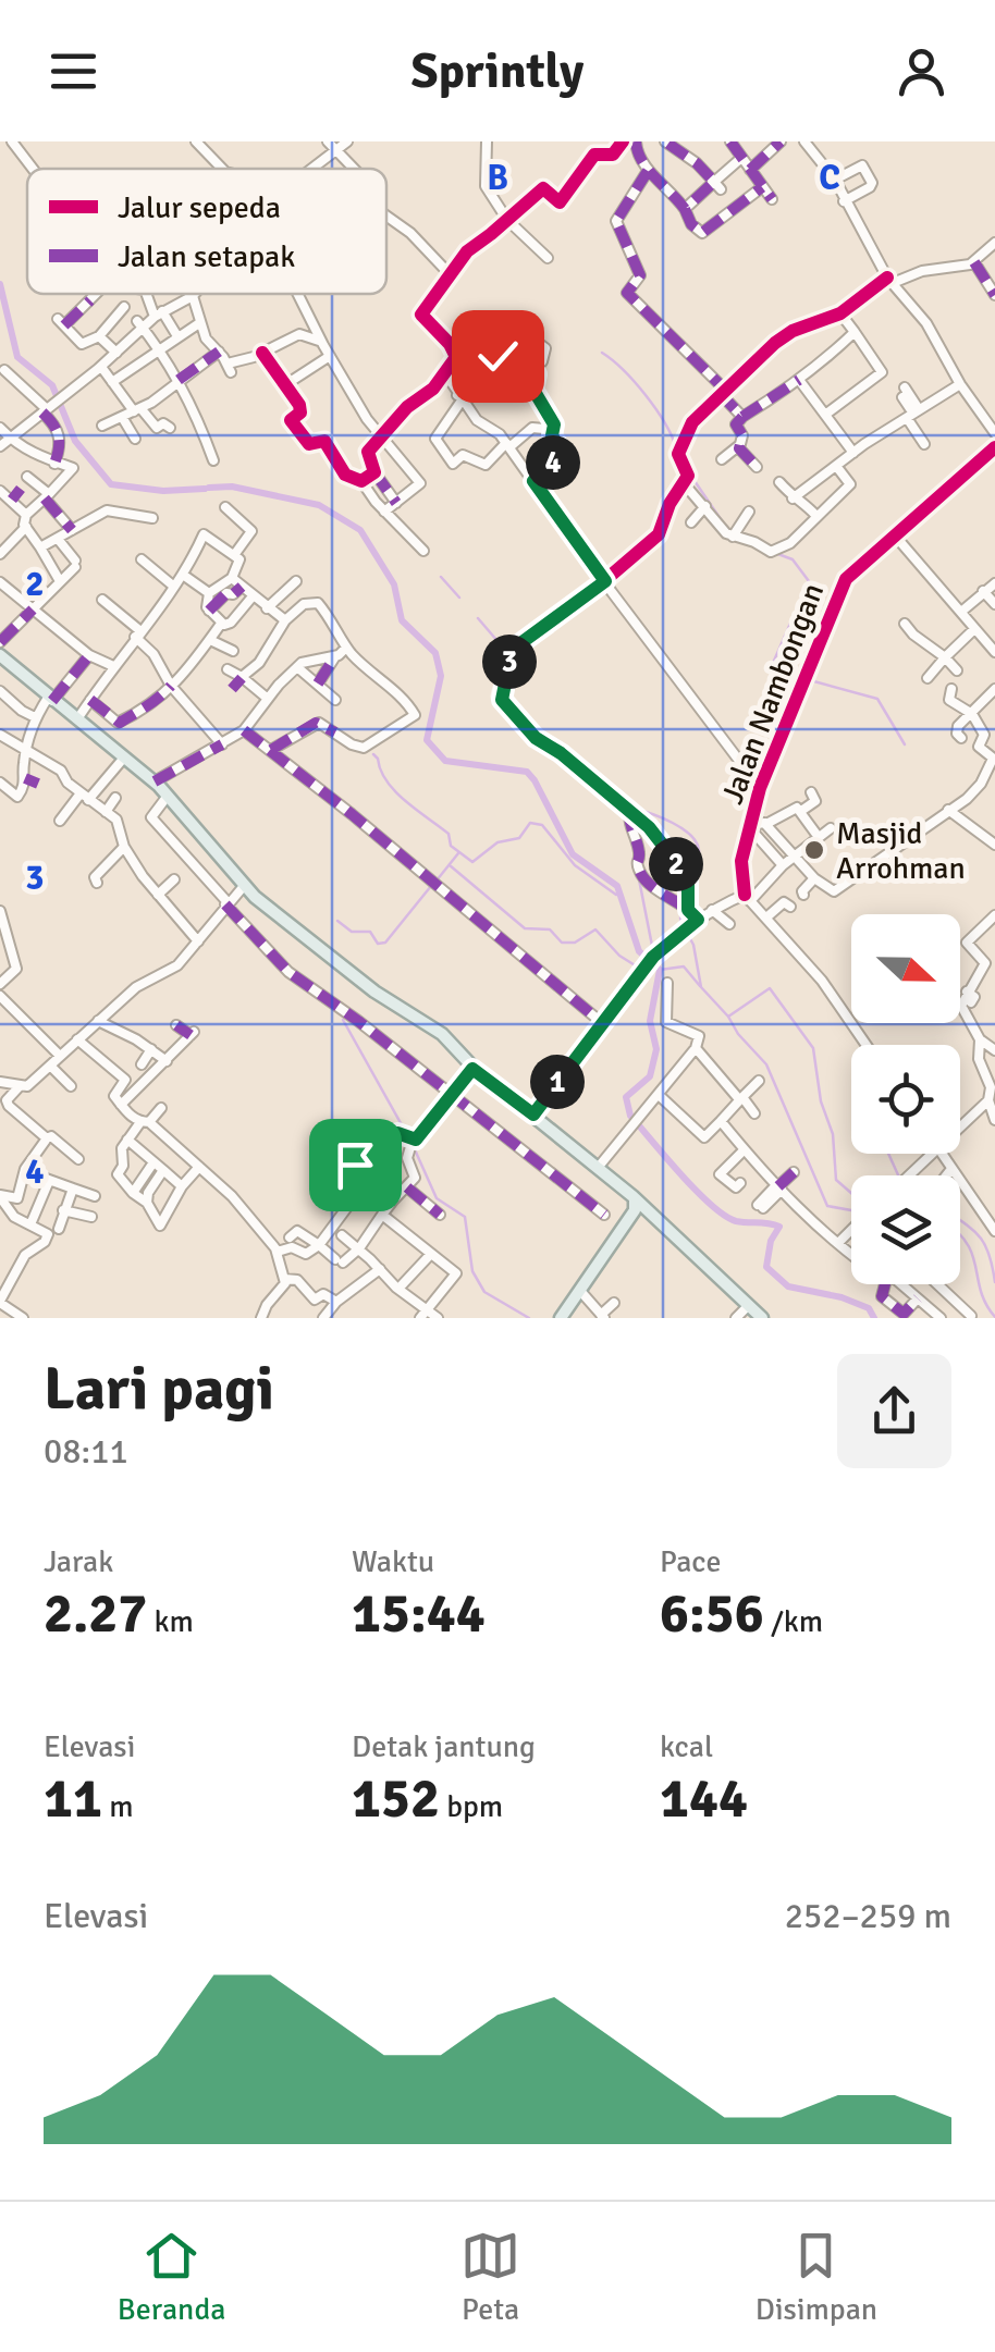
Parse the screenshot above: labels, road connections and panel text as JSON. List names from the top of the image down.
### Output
{
  "streets": {
    "street": ["Jalan Nambongan"]
  },
  "places": ["Masjid Arrohman"],
  "legend": ["Jalur sepeda", "Jalan setapak"],
  "north": "right",
  "page": {
    "header": "Sprintly",
    "pins": [
      "4",
      "3",
      "2",
      "1"
    ],
    "heading": ["Lari pagi", "08:11"],
    "stats": [
      ["Jarak", "2.27 km"],
      ["Waktu", "15:44"],
      ["Pace", "6:56 /km"],
      ["Elevasi", "11 m"],
      ["Detak jantung", "152 bpm"],
      ["kcal", "144"]
    ],
    "chart": ["Elevasi", "252–259 m"],
    "tabs": ["Beranda", "Peta", "Disimpan"]
  },
  "grid": {
    "columns": ["B", "C"],
    "rows": ["2", "3", "4"]
  }
}
